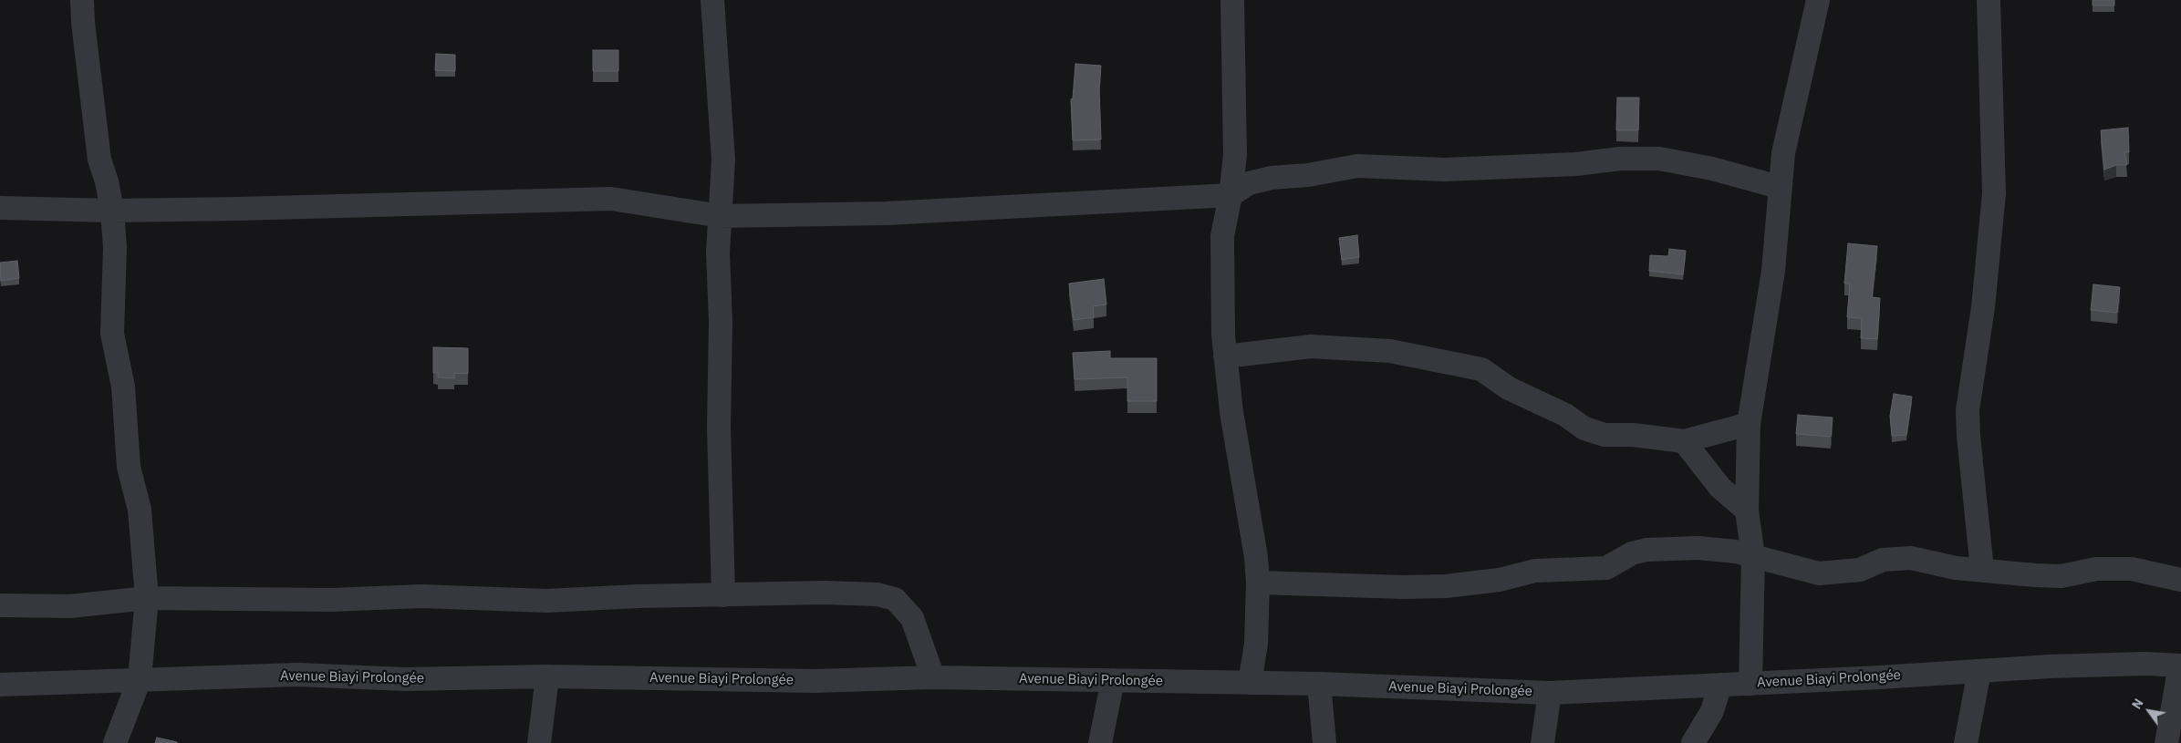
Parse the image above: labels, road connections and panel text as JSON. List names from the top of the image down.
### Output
{
  "streets": {
    "street": ["Avenue Biayi Prolongée"]
  },
  "north": "top left"
}
